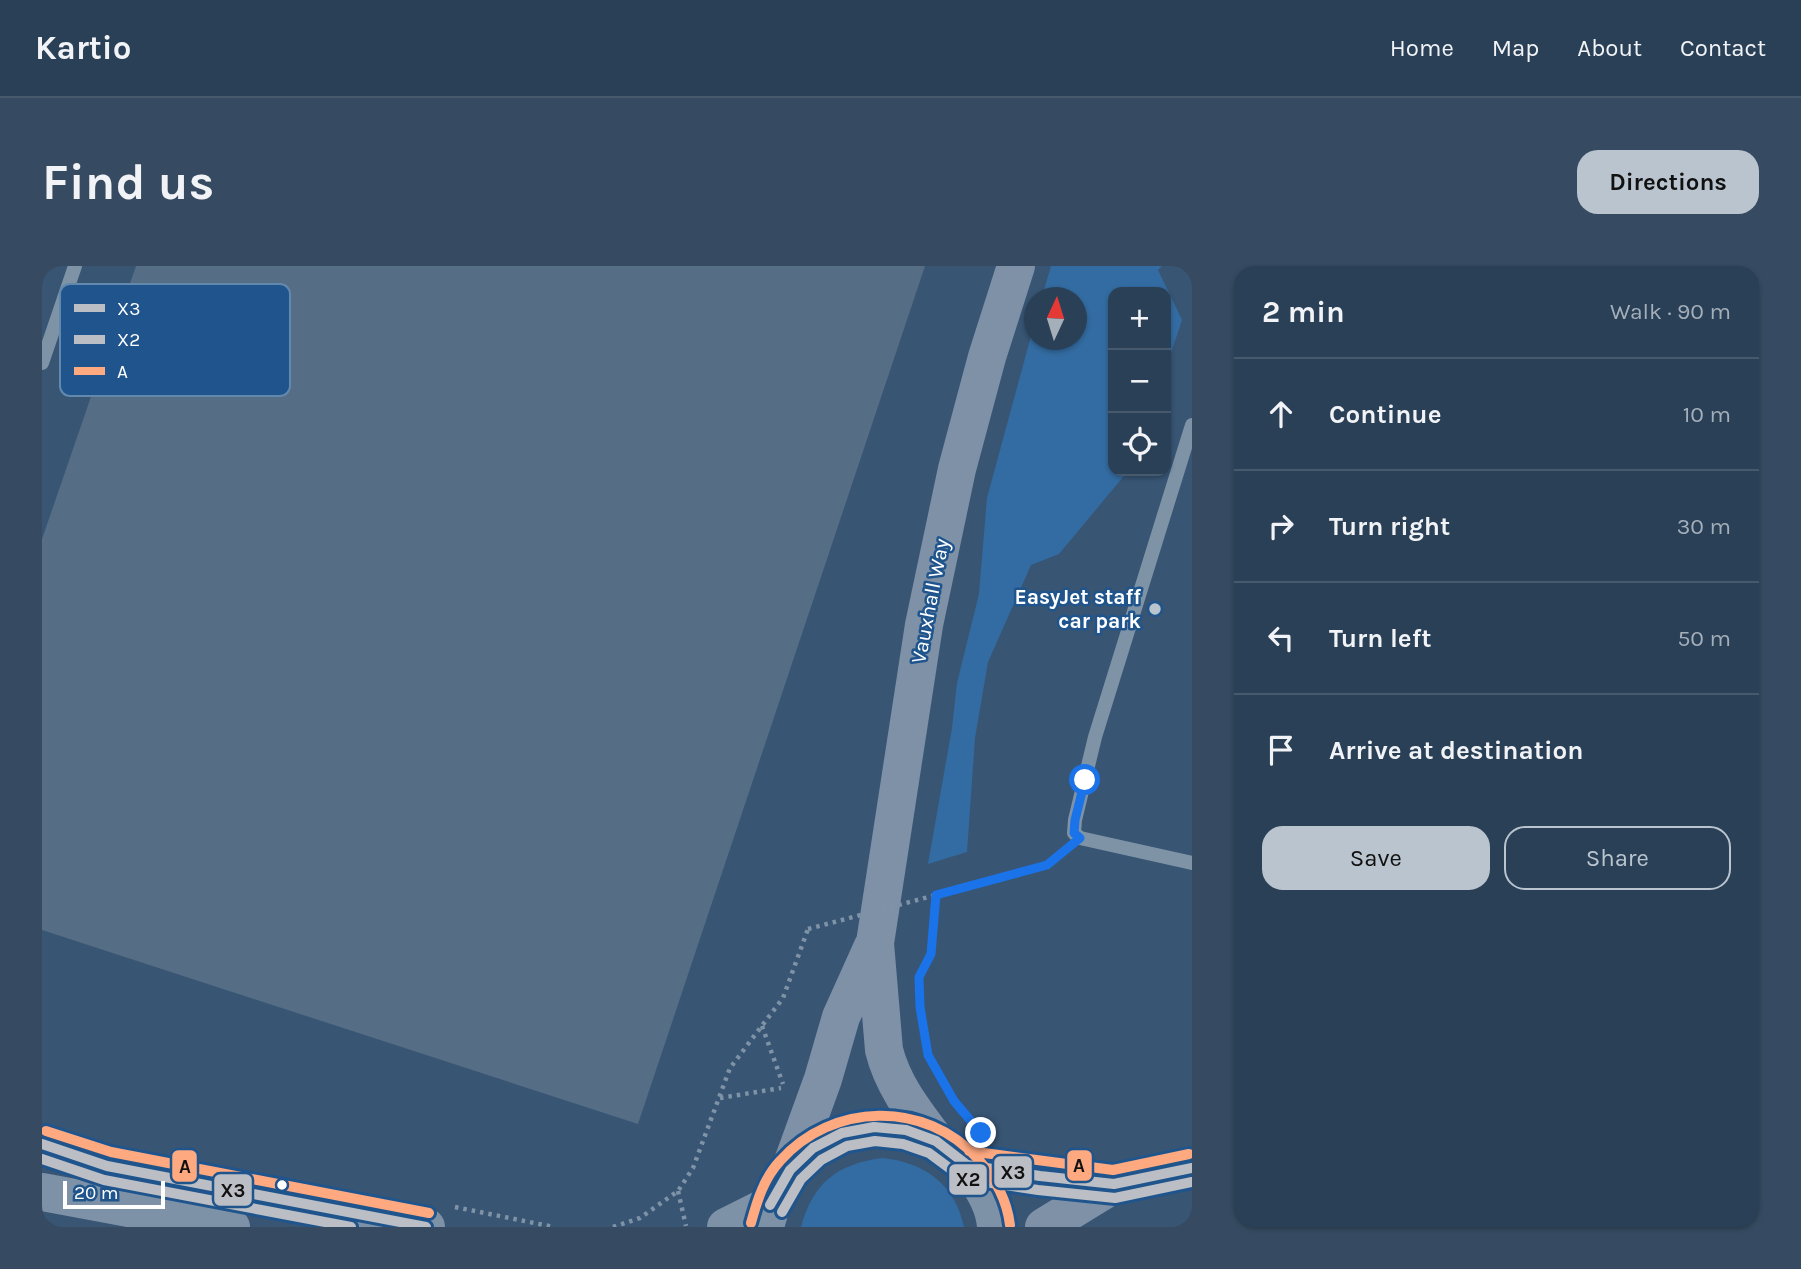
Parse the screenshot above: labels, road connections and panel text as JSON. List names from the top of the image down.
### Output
{
  "streets": {
    "main road": ["Vauxhall Way"]
  },
  "places": ["EasyJet staff car park"],
  "lines": ["transit line A", "transit line X3", "transit line X2"],
  "legend": ["X3", "X2", "A"],
  "scale_bar": "20 m",
  "north": "top",
  "page": {
    "header": "Kartio",
    "nav": [
      "Home",
      "Map",
      "About",
      "Contact"
    ],
    "buttons": [
      "Directions",
      ["Save", "Share"]
    ],
    "title": "Find us",
    "heading": ["2 min", "Walk · 90 m"],
    "map_buttons": ["+", "−"],
    "list": [
      ["Continue", "10 m"],
      ["Turn right", "30 m"],
      ["Turn left", "50 m"],
      "Arrive at destination"
    ],
    "scale": "20 m"
  }
}
